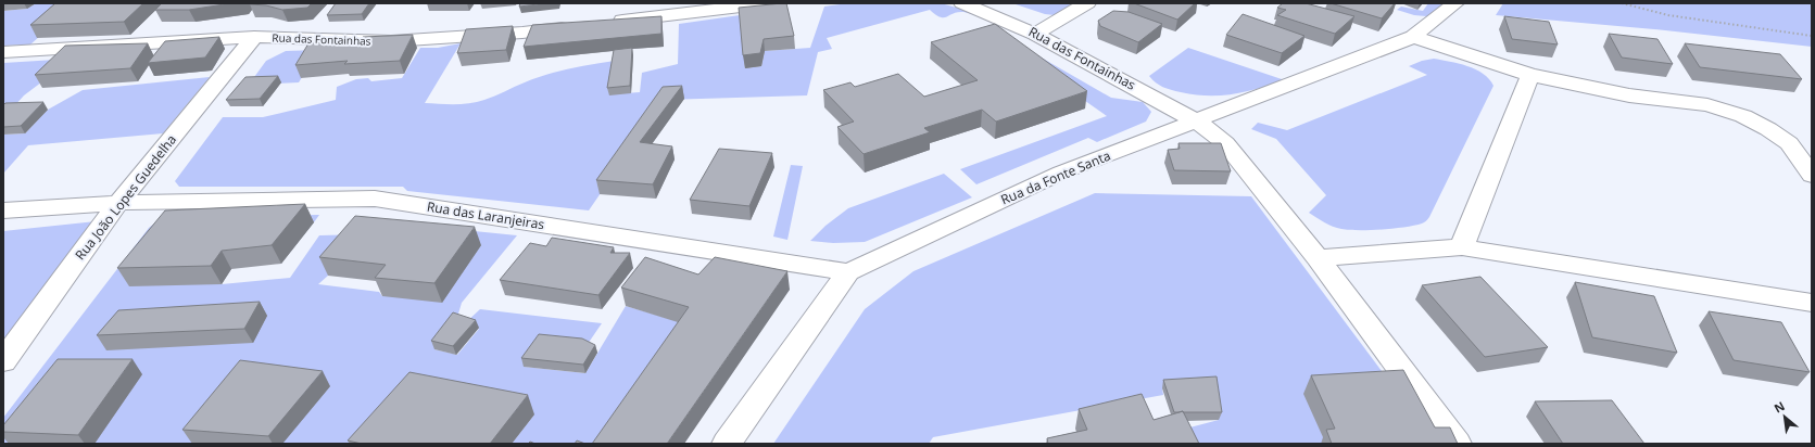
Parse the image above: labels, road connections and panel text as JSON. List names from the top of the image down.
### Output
{
  "streets": {
    "street": [
      "Rua das Fontainhas",
      "Rua da Fonte Santa",
      "Rua João Lopes Guedelha",
      "Rua das Laranjeiras"
    ]
  },
  "crossings": [
    ["Rua das Fontainhas", "Rua da Fonte Santa"],
    ["Rua das Fontainhas", "Rua João Lopes Guedelha"],
    ["Rua da Fonte Santa", "Rua das Laranjeiras"],
    ["Rua João Lopes Guedelha", "Rua das Laranjeiras"]
  ],
  "north": "top left"
}
